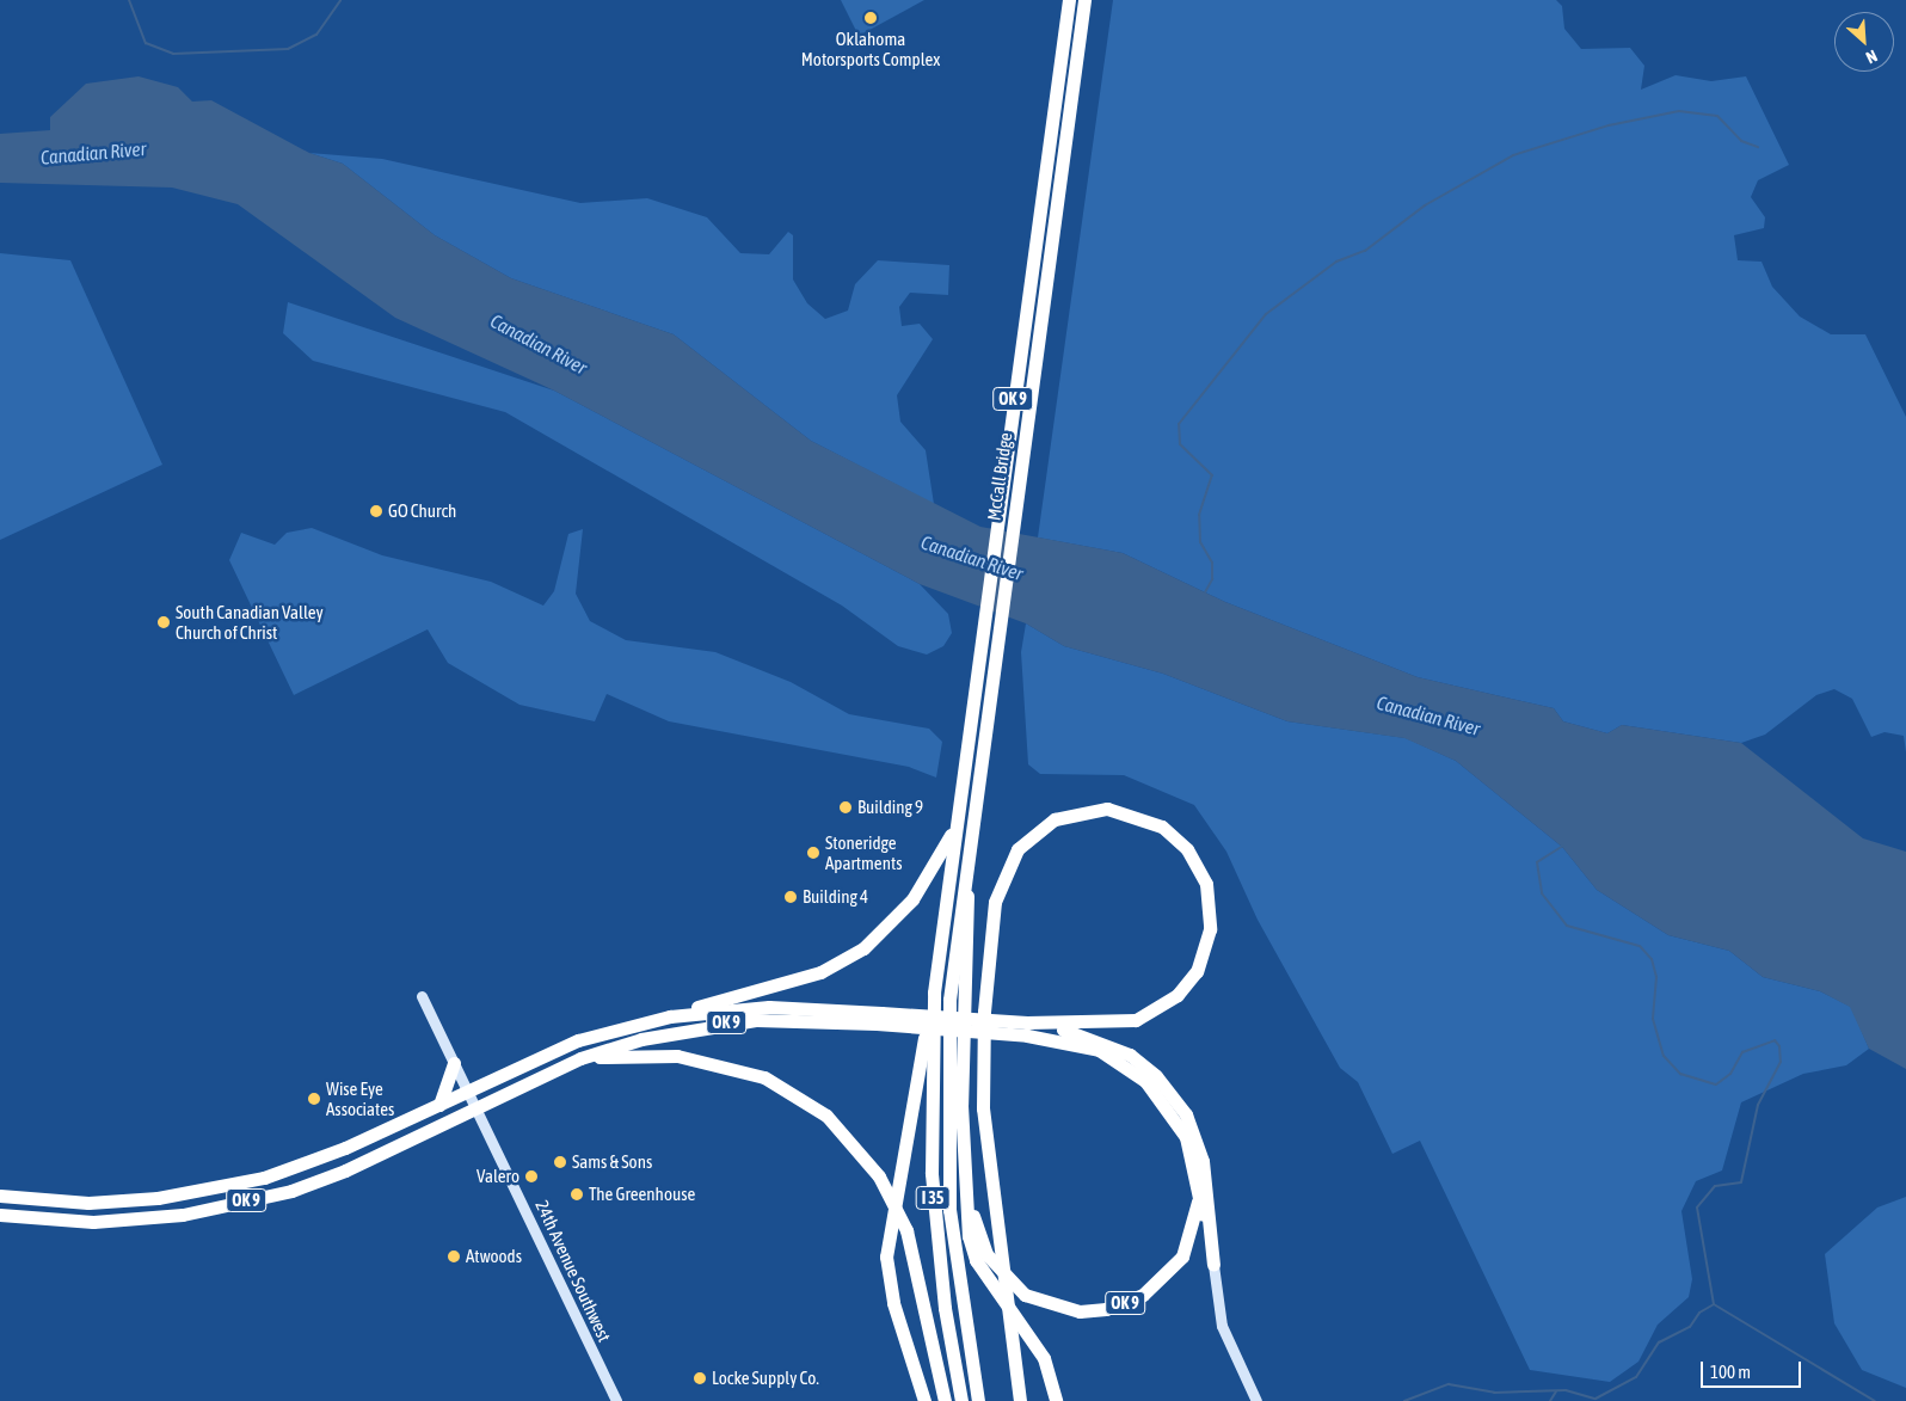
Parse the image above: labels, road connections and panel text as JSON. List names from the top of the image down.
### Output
{
  "streets": {
    "highway": ["OK 9", "McCall Bridge", "I 35"],
    "main road": ["24th Avenue Southwest"]
  },
  "crossings": [
    ["OK 9", "McCall Bridge"],
    ["OK 9", "I 35"],
    ["OK 9", "24th Avenue Southwest"],
    ["McCall Bridge", "I 35"]
  ],
  "water": ["Canadian River"],
  "places": [
    "Oklahoma Motorsports Complex",
    "GO Church",
    "South Canadian Valley Church of Christ",
    "Building 9",
    "Stoneridge Apartments",
    "Building 4",
    "Wise Eye Associates",
    "Sams & Sons",
    "Valero",
    "The Greenhouse",
    "Atwoods",
    "Locke Supply Co."
  ],
  "scale_bar": "100 m",
  "north": "bottom right"
}
